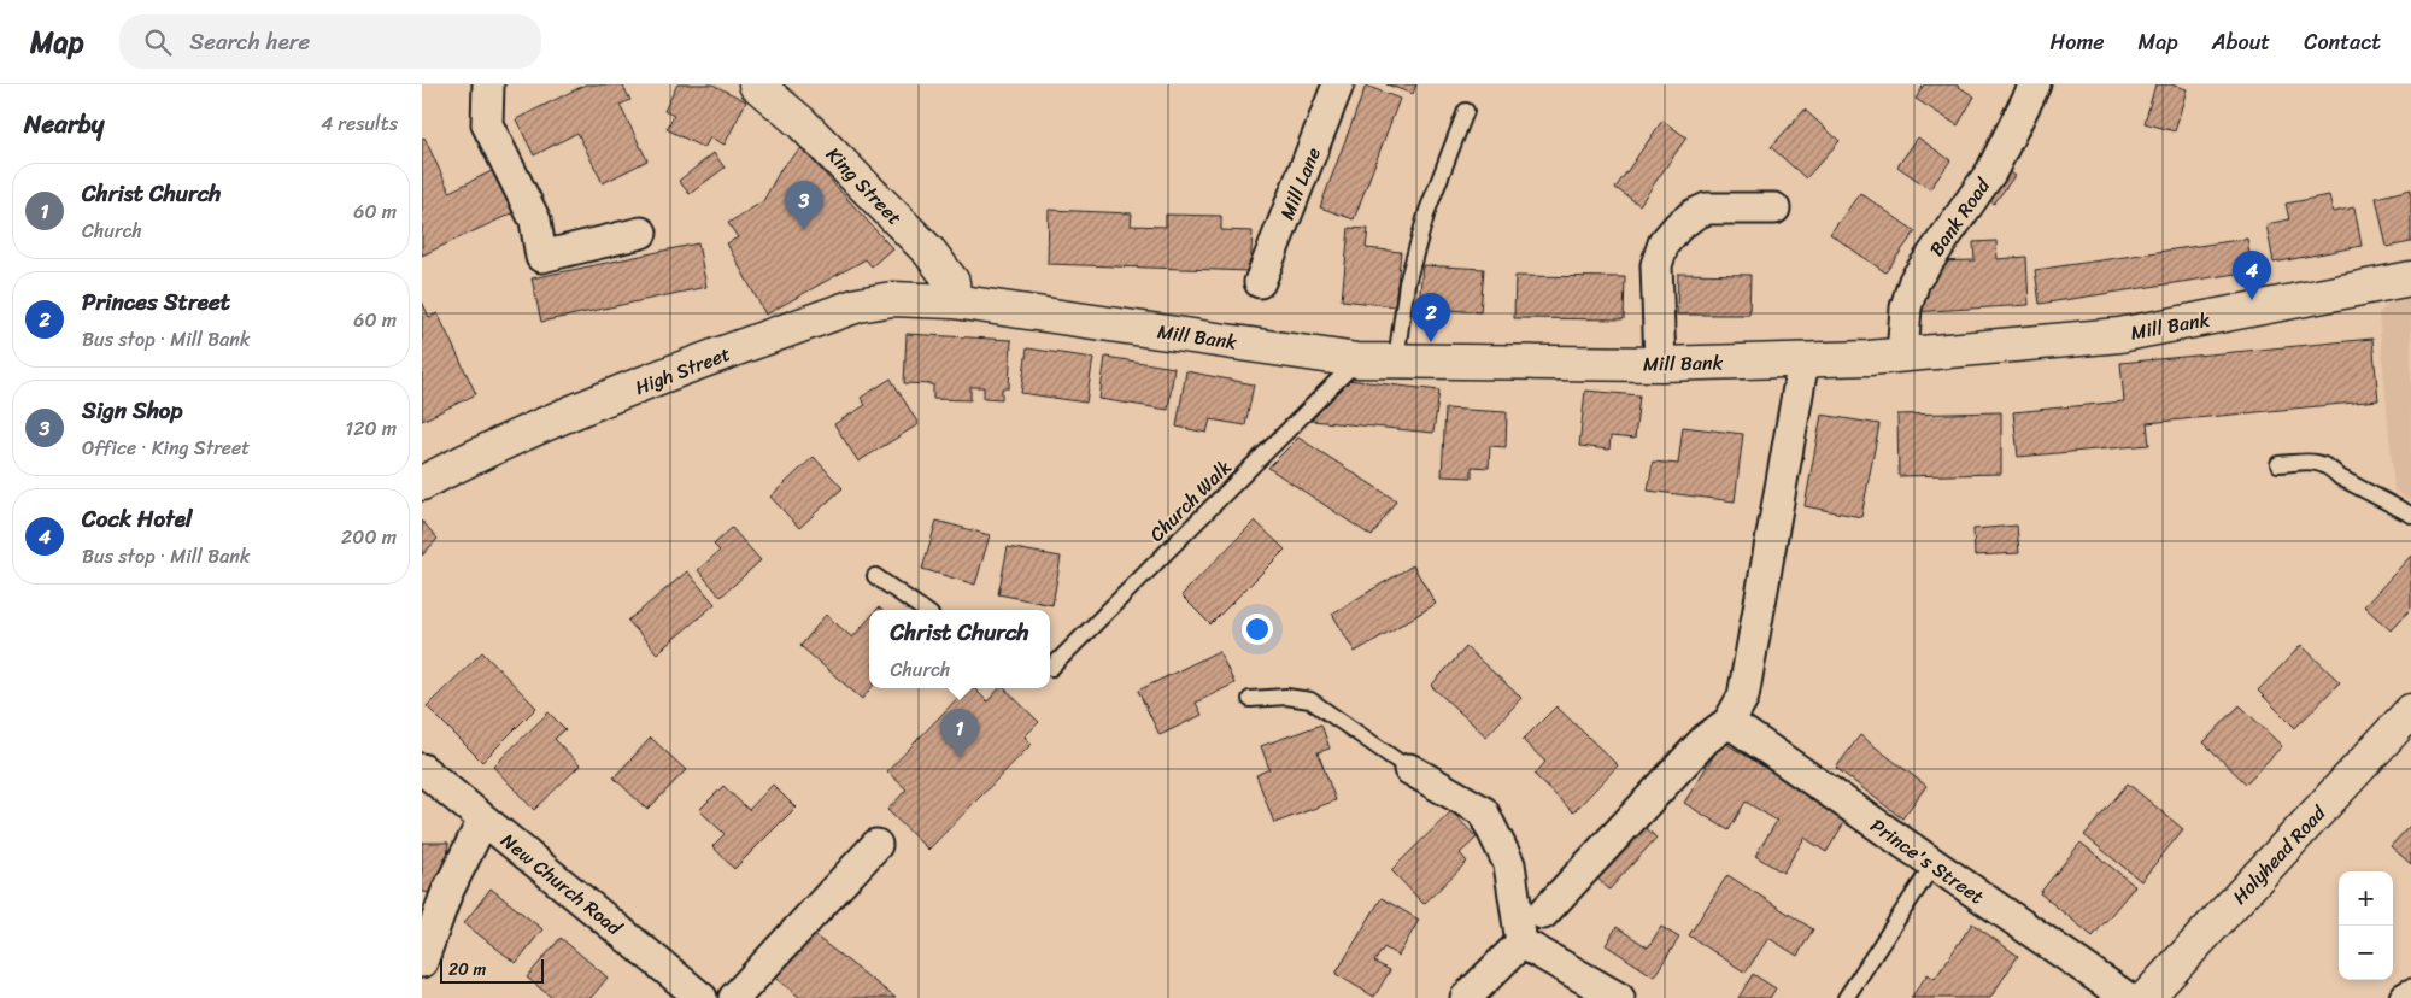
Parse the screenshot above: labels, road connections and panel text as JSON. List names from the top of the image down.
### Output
{
  "streets": {
    "street": [
      "Mill Lane",
      "King Street",
      "Bank Road",
      "Mill Bank",
      "High Street",
      "Holyhead Road",
      "Prince's Street",
      "New Church Road"
    ],
    "lane": ["Church Walk"]
  },
  "crossings": [
    ["King Street", "Mill Bank"],
    ["King Street", "High Street"],
    ["Bank Road", "Mill Bank"],
    ["Mill Bank", "High Street"],
    ["Mill Bank", "Church Walk"]
  ],
  "scale_bar": "20 m",
  "page": {
    "header": "Map",
    "search": "Search here",
    "nav": [
      "Home",
      "Map",
      "About",
      "Contact"
    ],
    "heading": ["Nearby", "4 results"],
    "list": [
      {
        "mark": "1",
        "name": "Christ Church",
        "note": "Church",
        "value": "60 m"
      },
      {
        "mark": "2",
        "name": "Princes Street",
        "note": "Bus stop · Mill Bank",
        "value": "60 m"
      },
      {
        "mark": "3",
        "name": "Sign Shop",
        "note": "Office · King Street",
        "value": "120 m"
      },
      {
        "mark": "4",
        "name": "Cock Hotel",
        "note": "Bus stop · Mill Bank",
        "value": "200 m"
      }
    ],
    "pins": [
      "3",
      "4",
      "2",
      "1"
    ],
    "popup": ["Christ Church", "Church"],
    "map_buttons": ["+", "−"],
    "scale": "20 m"
  }
}
